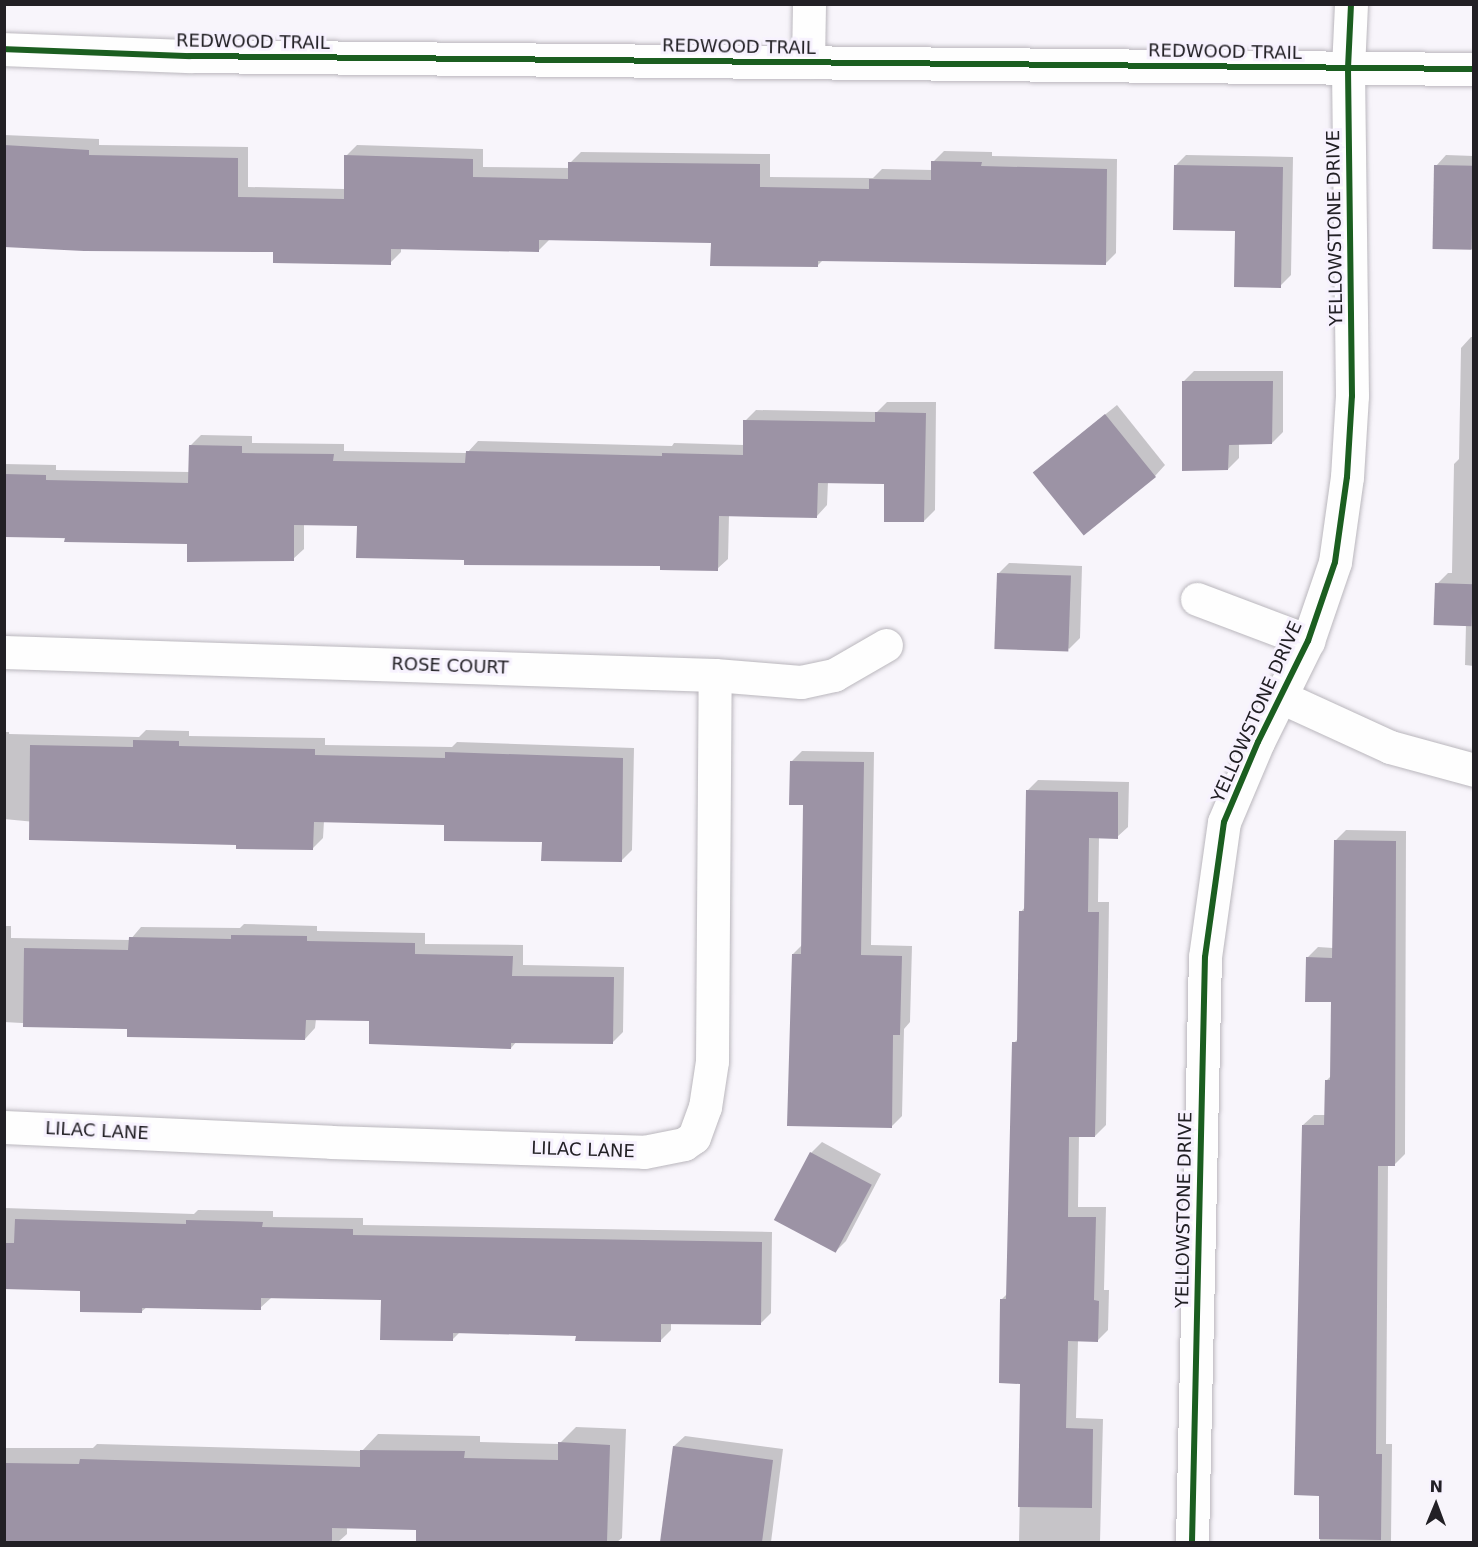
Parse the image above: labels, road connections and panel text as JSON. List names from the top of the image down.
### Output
{
  "streets": {
    "street": [
      "REDWOOD TRAIL",
      "YELLOWSTONE DRIVE",
      "ROSE COURT",
      "LILAC LANE"
    ]
  },
  "crossings": [
    ["REDWOOD TRAIL", "YELLOWSTONE DRIVE"],
    ["ROSE COURT", "LILAC LANE"]
  ],
  "north": "top"
}
